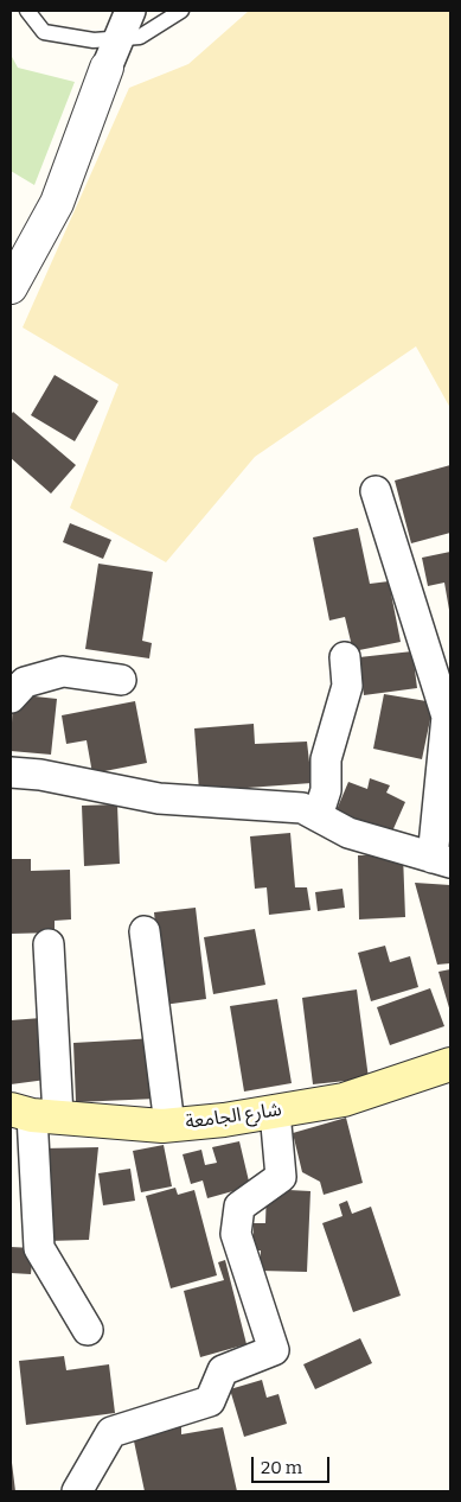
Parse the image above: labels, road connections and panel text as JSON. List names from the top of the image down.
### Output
{
  "streets": {
    "main road": ["شارع الجامعة"]
  },
  "scale_bar": "20 m"
}
